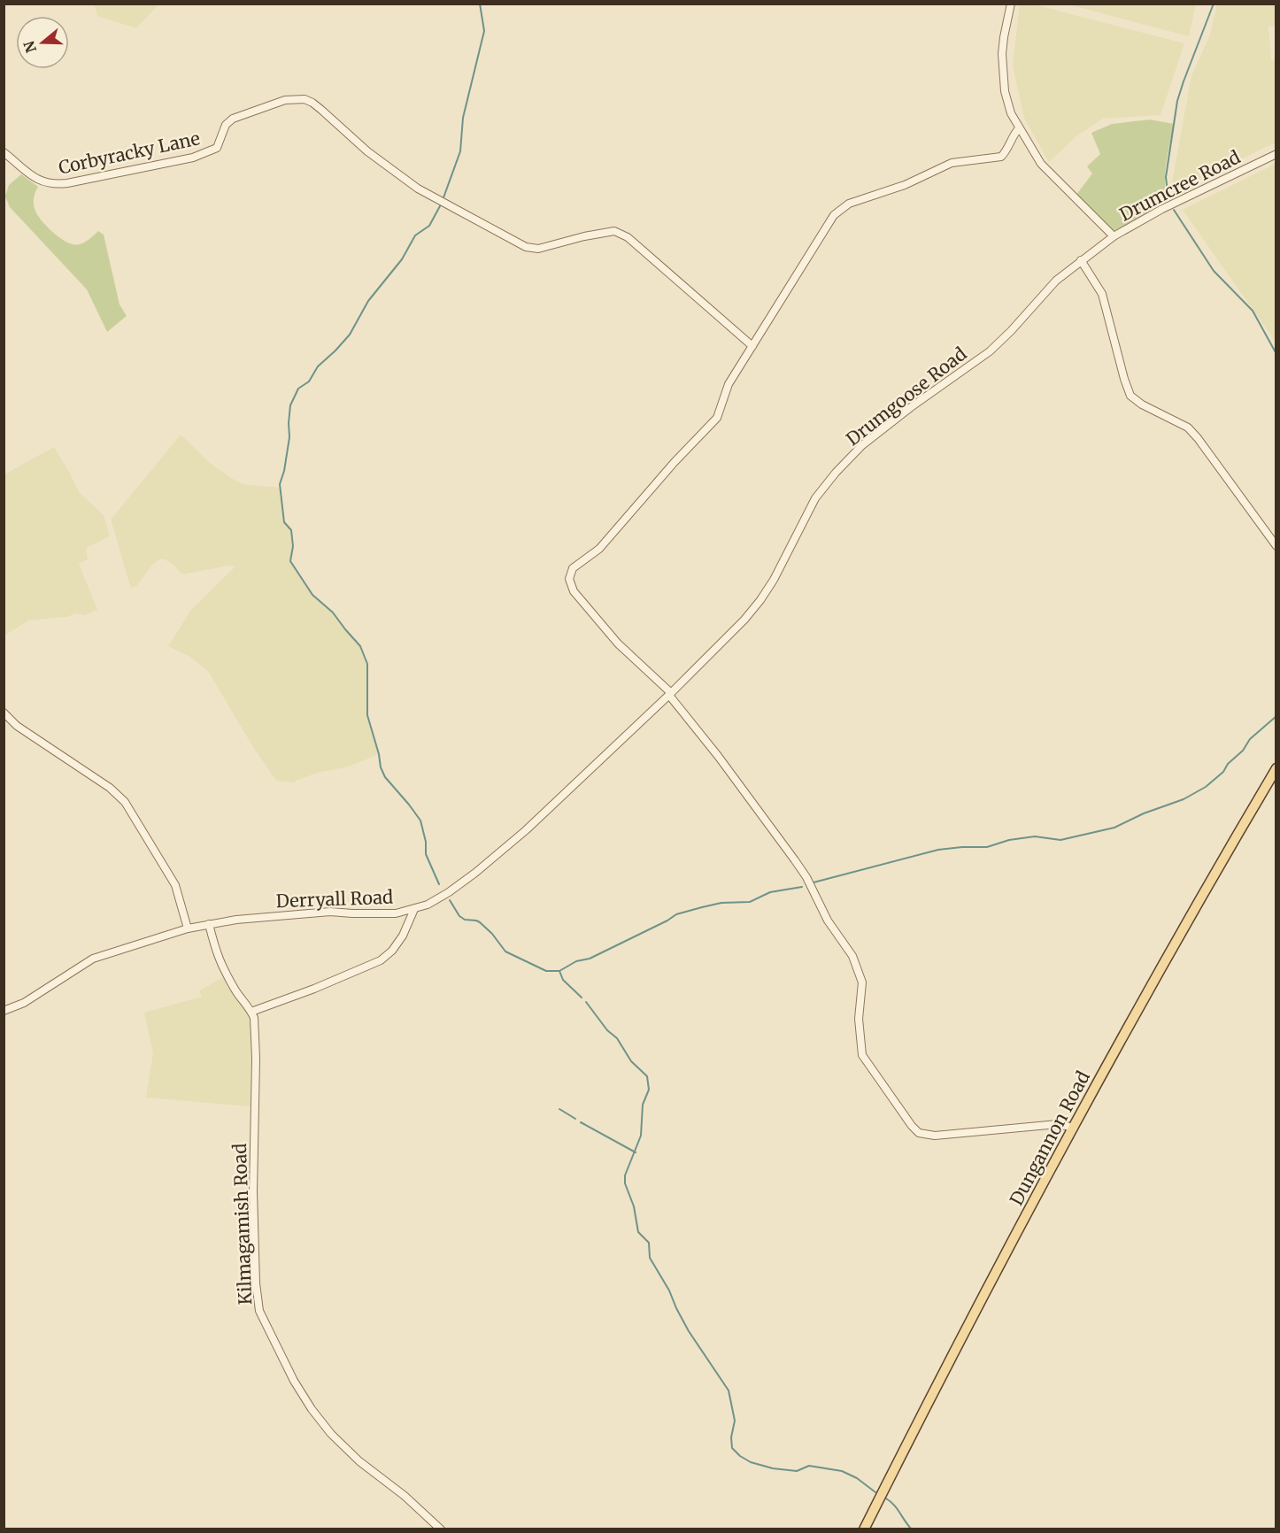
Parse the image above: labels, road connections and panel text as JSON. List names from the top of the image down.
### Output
{
  "streets": {
    "main road": ["Dungannon Road"],
    "street": [
      "Corbyracky Lane",
      "Drumcree Road",
      "Drumgoose Road",
      "Derryall Road",
      "Kilmagamish Road"
    ]
  },
  "crossings": [
    ["Drumcree Road", "Drumgoose Road"],
    ["Drumgoose Road", "Derryall Road"],
    ["Derryall Road", "Kilmagamish Road"]
  ],
  "north": "left"
}
